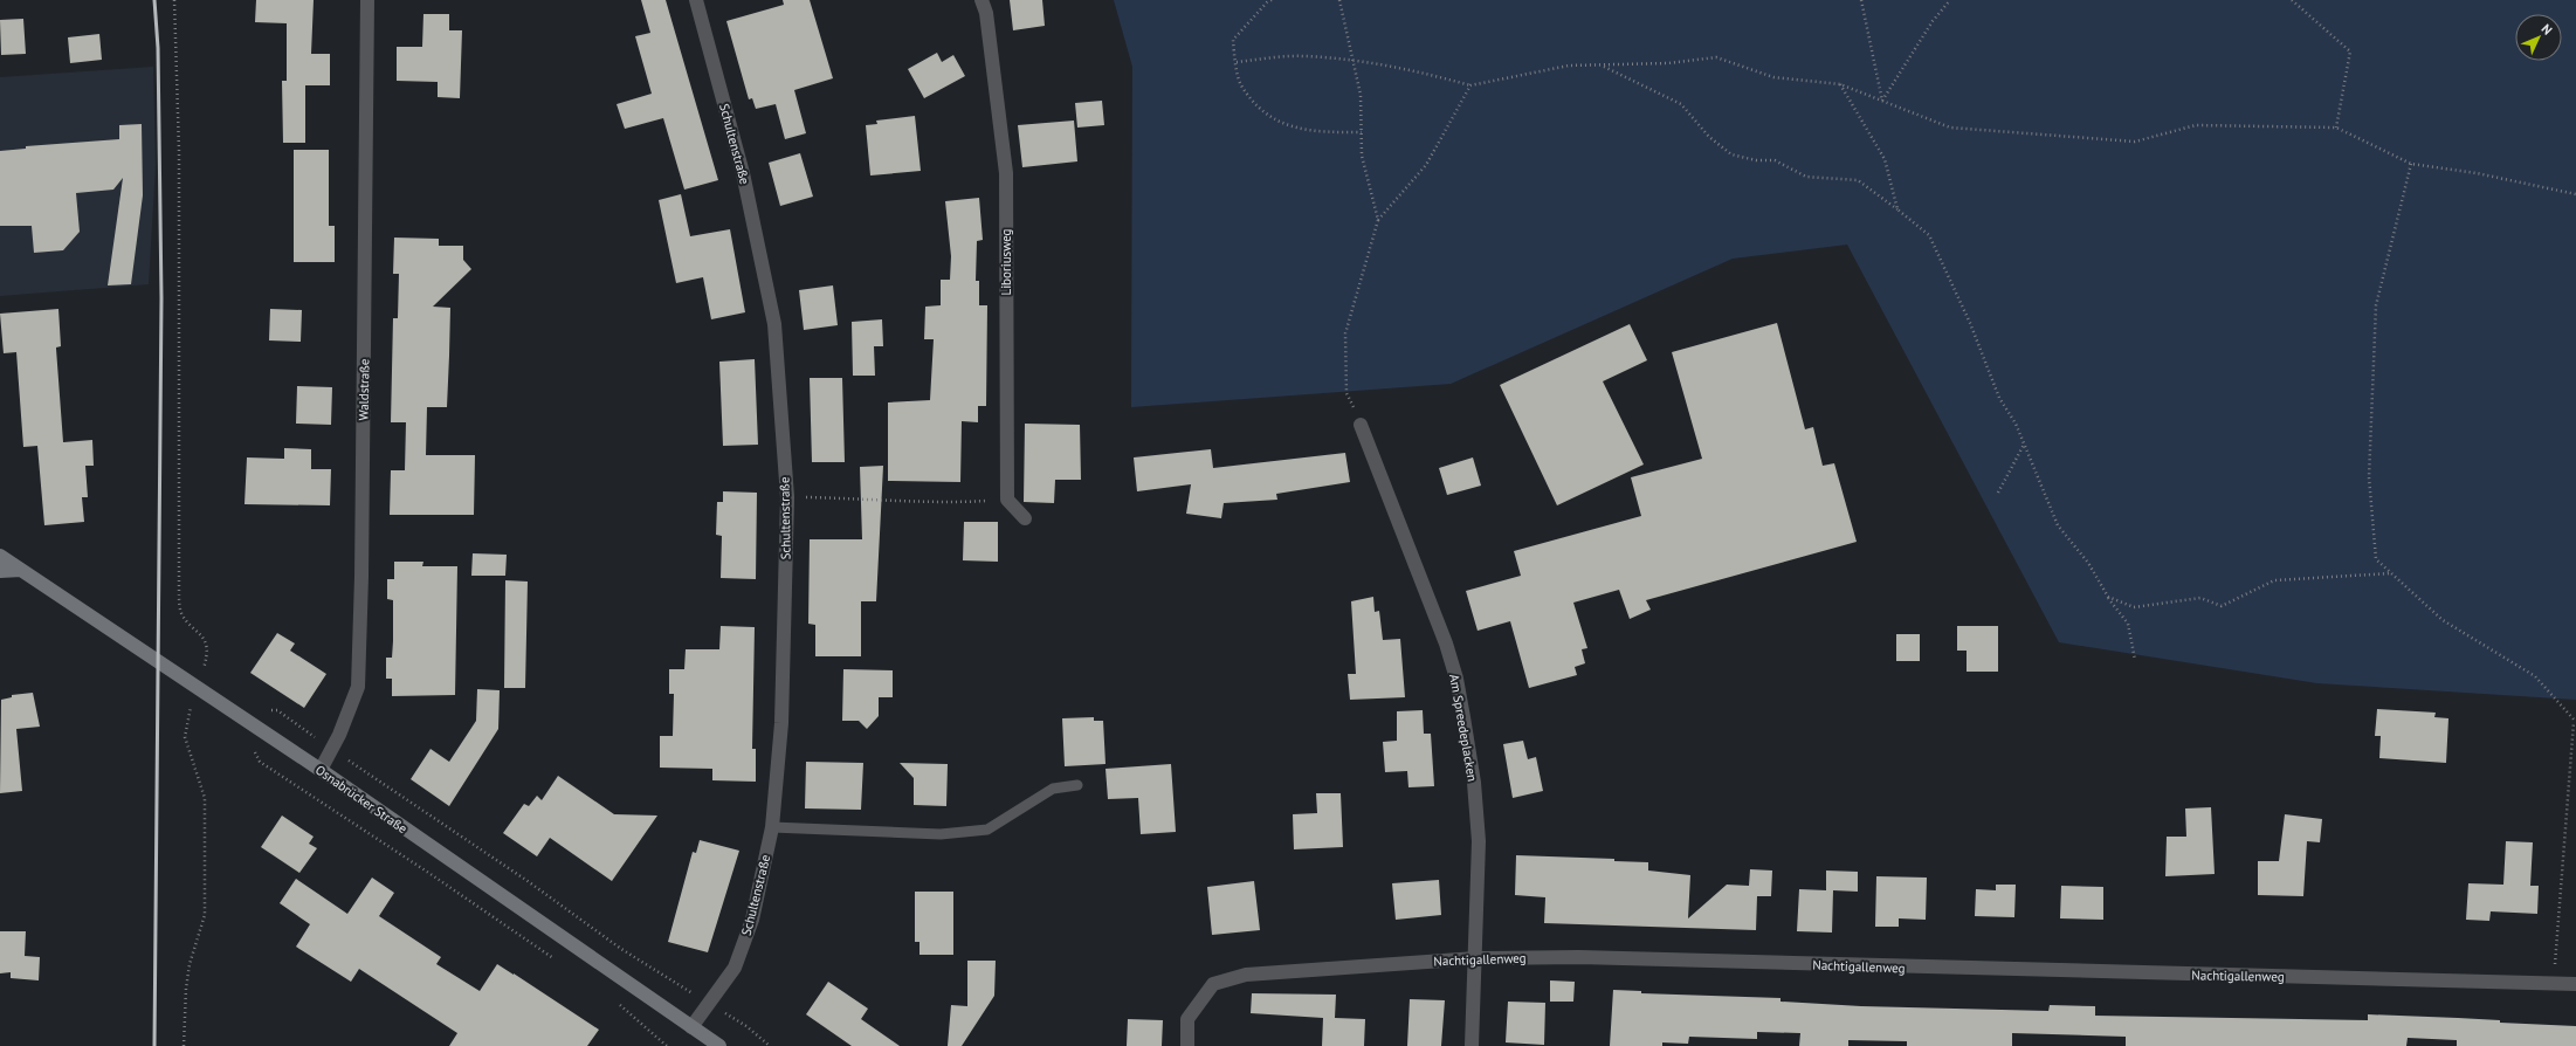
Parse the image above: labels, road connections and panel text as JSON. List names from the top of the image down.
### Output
{
  "streets": {
    "main road": ["Osnabrücker Straße"],
    "street": [
      "Schultenstraße",
      "Liboriusweg",
      "Waldstraße",
      "Am Spreedeplacken",
      "Nachtigallenweg"
    ]
  },
  "crossings": [
    ["Schultenstraße", "Osnabrücker Straße"],
    ["Waldstraße", "Osnabrücker Straße"],
    ["Am Spreedeplacken", "Nachtigallenweg"]
  ],
  "north": "top right"
}
